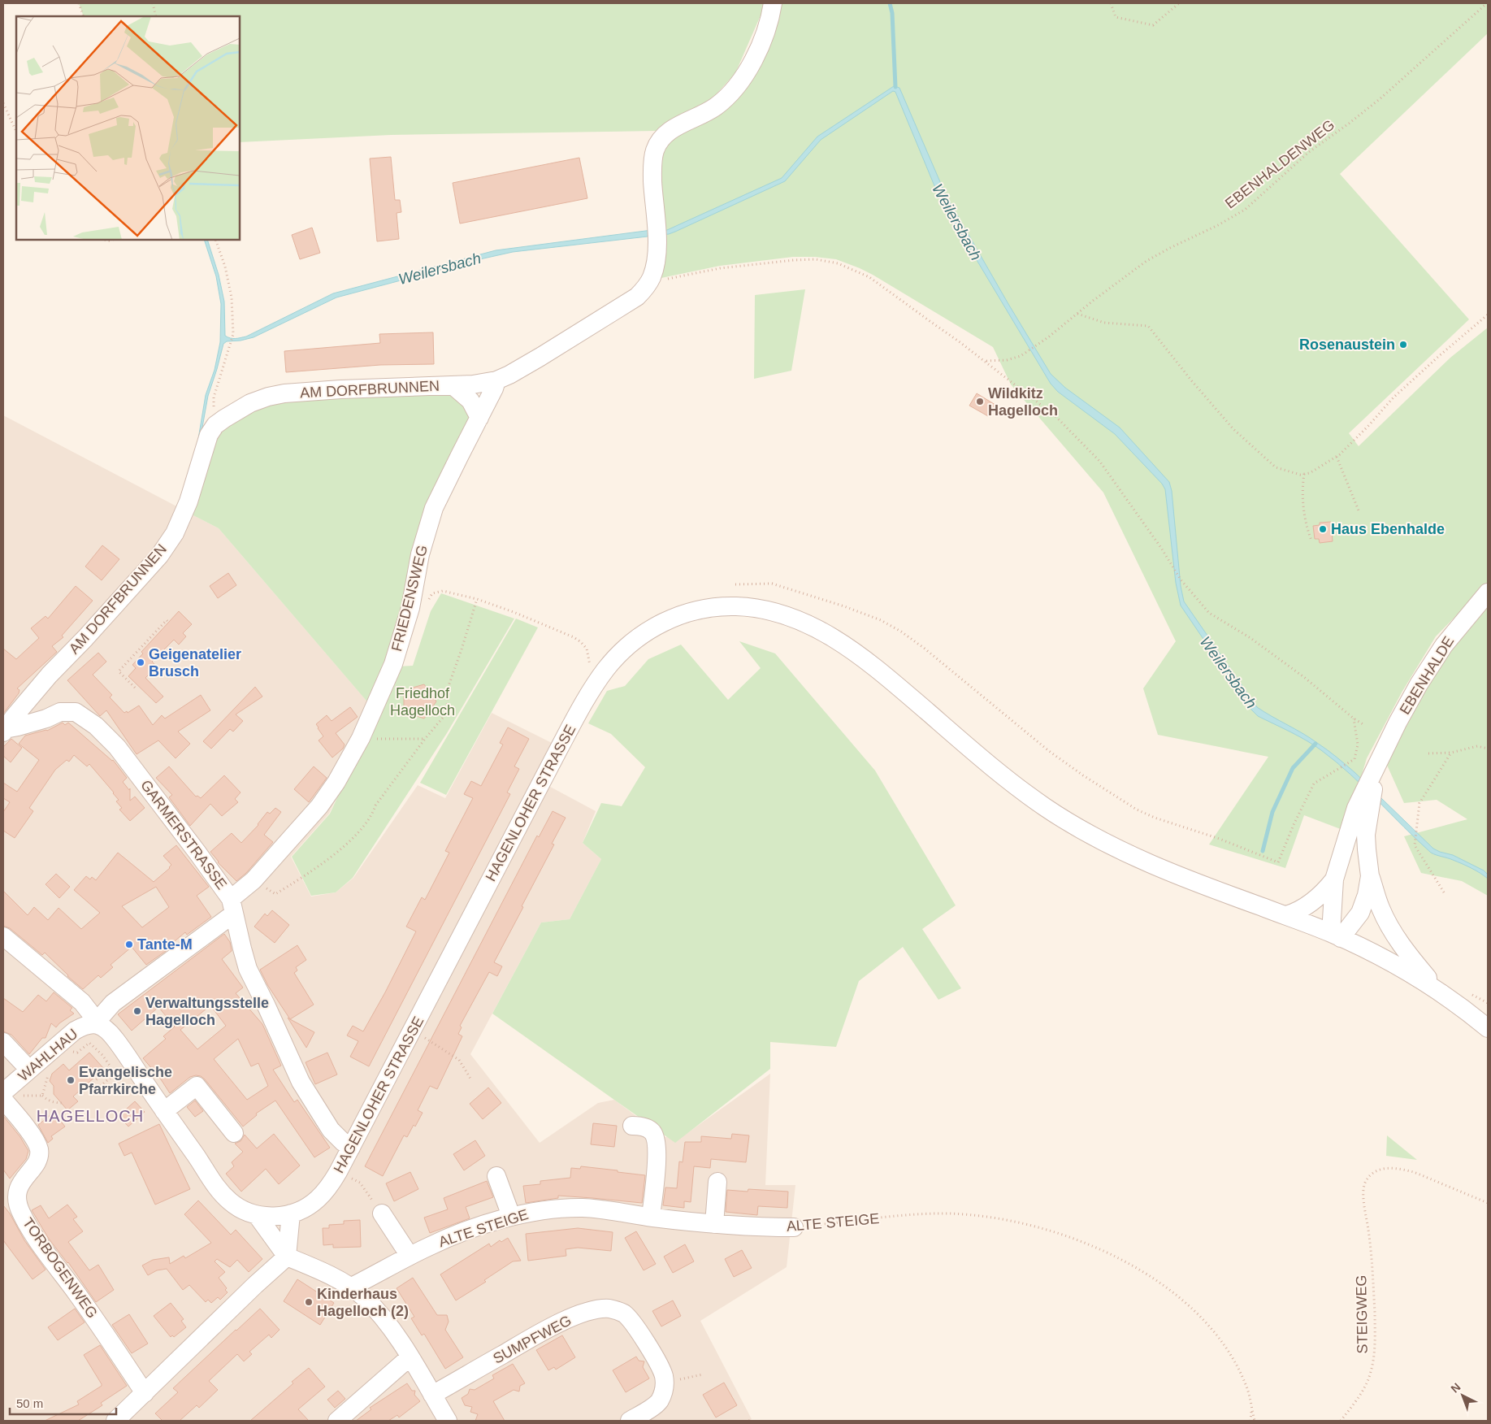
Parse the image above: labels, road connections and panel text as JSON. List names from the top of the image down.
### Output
{
  "streets": {
    "street": [
      "AM DORFBRUNNEN",
      "FRIEDENSWEG",
      "EBENHALDE",
      "HAGENLOHER STRASSE",
      "GARMERSTRASSE",
      "WAHLHAU",
      "ALTE STEIGE",
      "TORBOGENWEG",
      "SUMPFWEG"
    ],
    "path": ["EBENHALDENWEG", "STEIGWEG"]
  },
  "crossings": [
    ["AM DORFBRUNNEN", "FRIEDENSWEG"],
    ["AM DORFBRUNNEN", "GARMERSTRASSE"],
    ["FRIEDENSWEG", "HAGENLOHER STRASSE"],
    ["FRIEDENSWEG", "GARMERSTRASSE"],
    ["FRIEDENSWEG", "WAHLHAU"],
    ["EBENHALDE", "HAGENLOHER STRASSE"],
    ["HAGENLOHER STRASSE", "GARMERSTRASSE"],
    ["HAGENLOHER STRASSE", "WAHLHAU"]
  ],
  "districts": ["HAGELLOCH"],
  "water": ["Weilersbach"],
  "parks": ["Friedhof Hagelloch"],
  "places": [
    "Rosenaustein",
    "Wildkitz Hagelloch",
    "Haus Ebenhalde",
    "Geigenatelier Brusch",
    "Tante-M",
    "Verwaltungsstelle Hagelloch",
    "Evangelische Pfarrkirche",
    "Kinderhaus Hagelloch (2)"
  ],
  "scale_bar": "50 m",
  "north": "top left"
}
